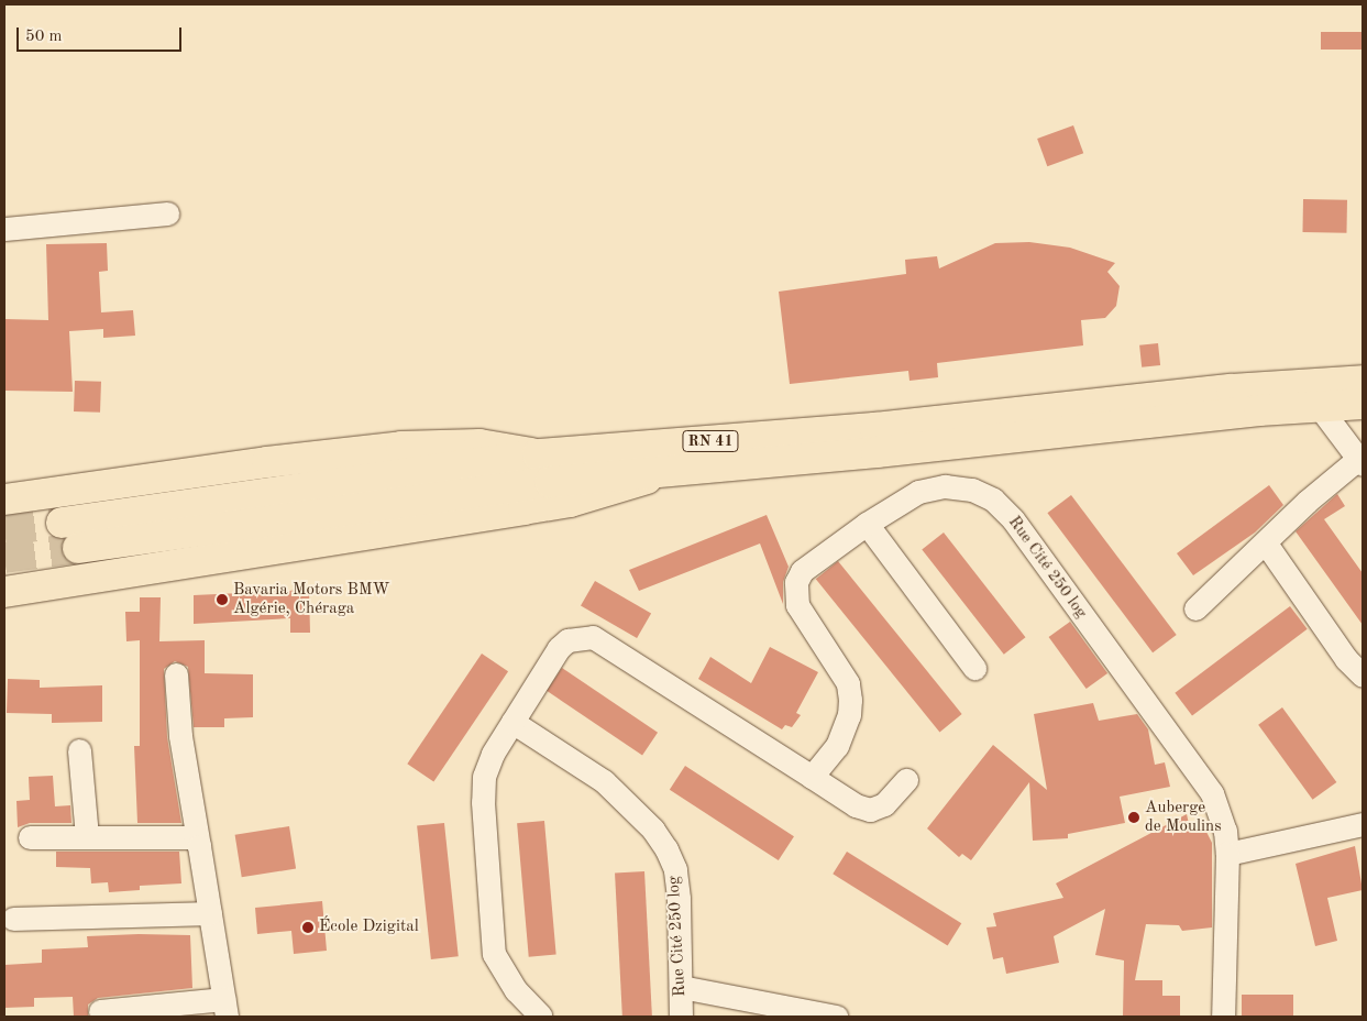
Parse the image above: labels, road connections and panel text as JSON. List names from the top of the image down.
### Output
{
  "streets": {
    "main road": ["RN 41"],
    "street": ["Rue Cité 250 log"]
  },
  "places": ["Bavaria Motors BMW Algérie, Chéraga", "Auberge de Moulins", "École Dzigital"],
  "scale_bar": "50 m"
}
